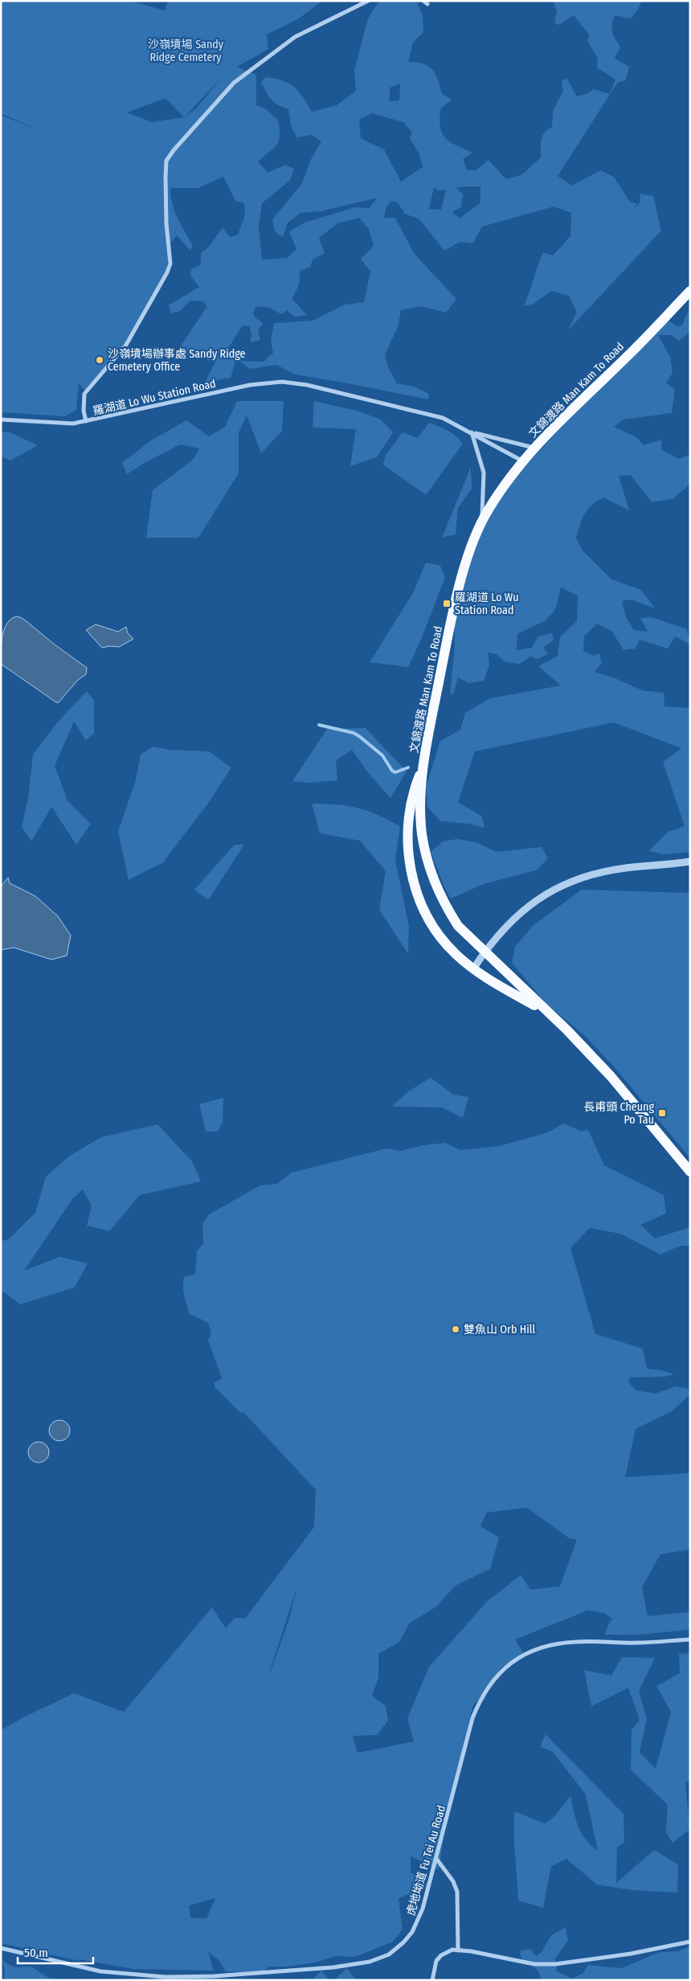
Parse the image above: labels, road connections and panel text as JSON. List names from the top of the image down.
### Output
{
  "streets": {
    "main road": ["文錦渡路 Man Kam To Road"],
    "street": ["羅湖道 Lo Wu Station Road", "虎地坳道 Fu Tei Au Road"]
  },
  "crossings": [
    ["文錦渡路 Man Kam To Road", "羅湖道 Lo Wu Station Road"]
  ],
  "parks": ["沙嶺墳場 Sandy Ridge Cemetery"],
  "places": {
    "other": ["沙嶺墳場辦事處 Sandy Ridge Cemetery Office", "雙魚山 Orb Hill"],
    "transit": ["羅湖道 Lo Wu Station Road", "長甫頭 Cheung Po Tau"]
  },
  "scale_bar": "50 m"
}
